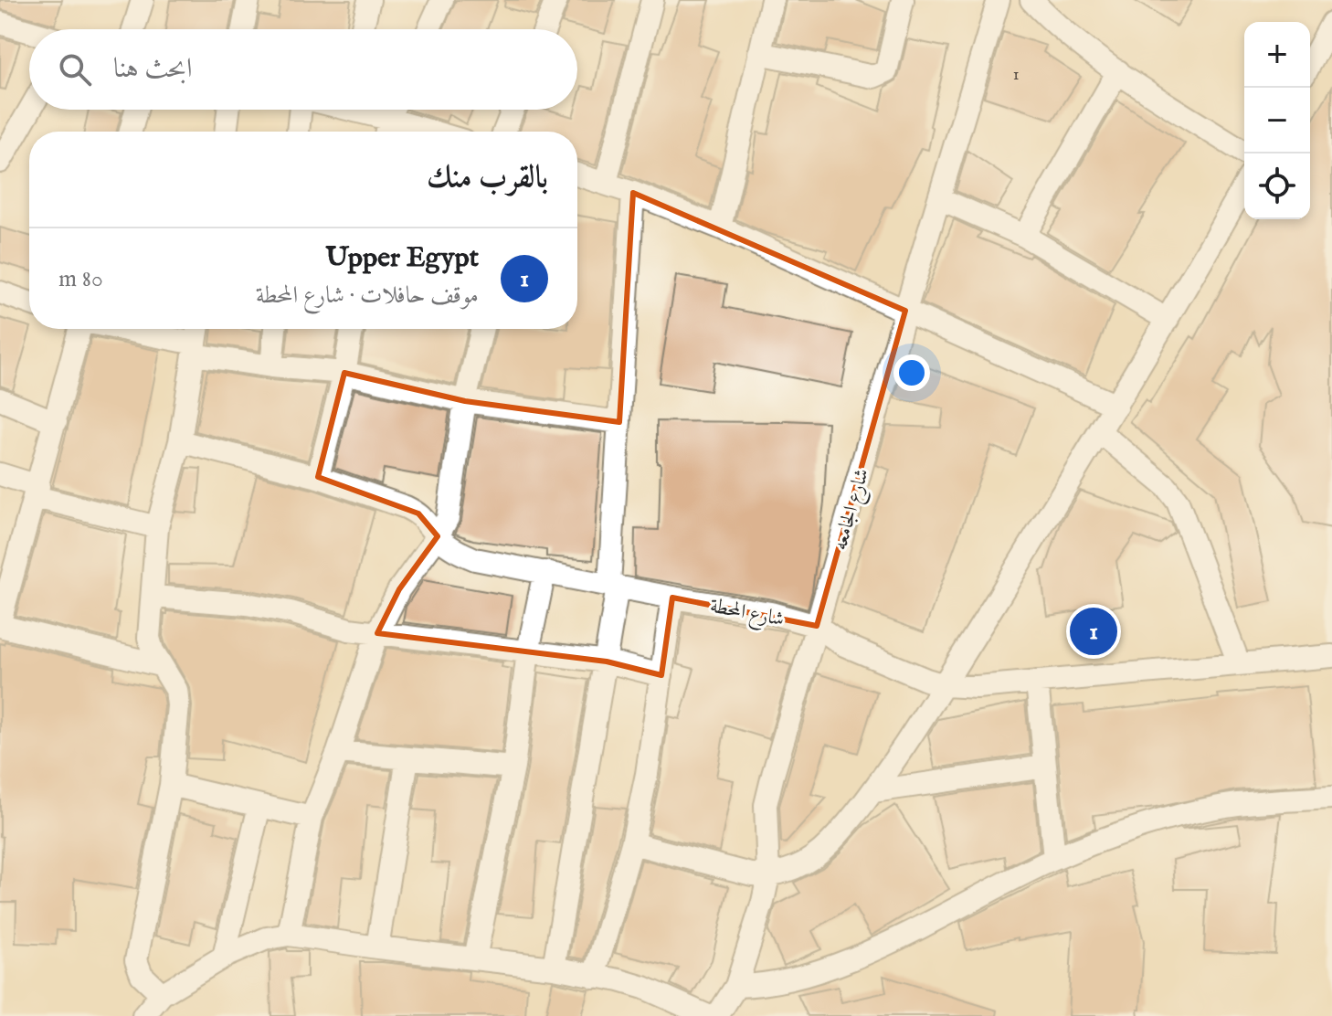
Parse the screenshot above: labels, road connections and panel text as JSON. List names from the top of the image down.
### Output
{
  "streets": {
    "street": ["شارع الجامعه", "شارع المحطة"]
  },
  "crossings": [
    ["شارع الجامعه", "شارع المحطة"]
  ],
  "house_numbers": ["1"],
  "page": {
    "map_buttons": ["+", "−"],
    "search": "ابحث هنا",
    "heading": "بالقرب منك",
    "list": [
      {
        "mark": "1",
        "name": "Upper Egypt",
        "note": "موقف حافلات · شارع المحطة",
        "value": "80 m"
      }
    ],
    "pins": "1"
  }
}
